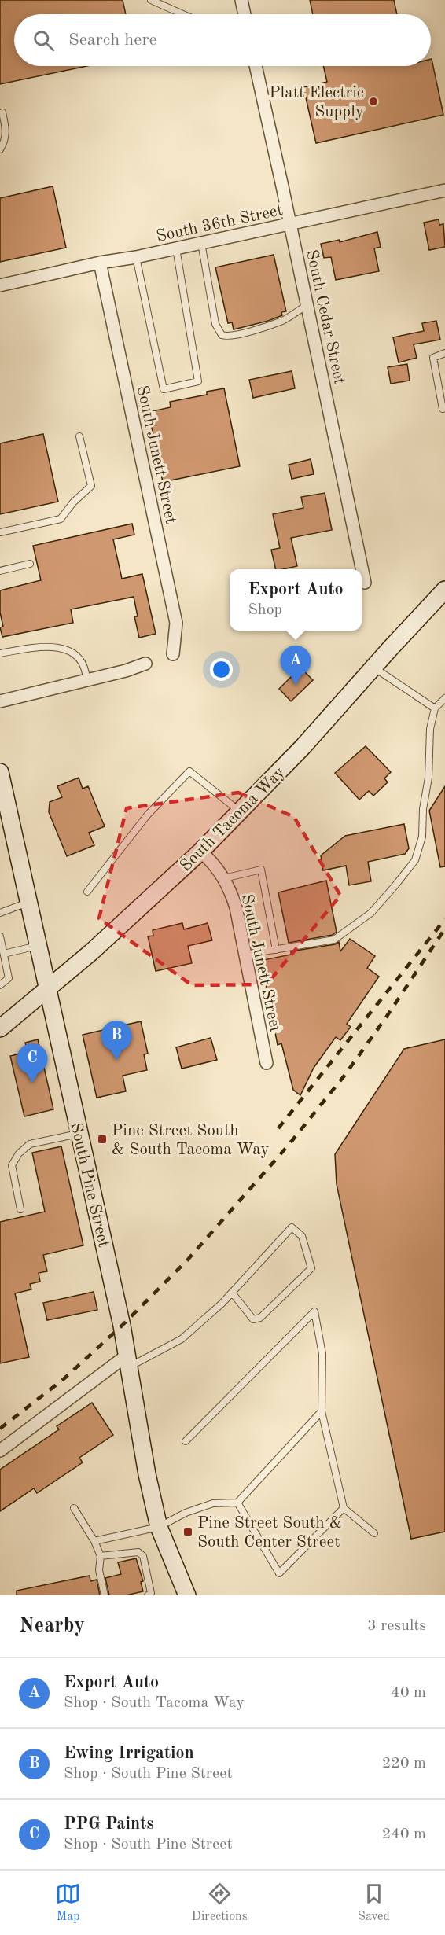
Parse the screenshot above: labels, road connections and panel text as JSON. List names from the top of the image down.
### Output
{
  "streets": {
    "main road": ["South Tacoma Way", "South Pine Street"],
    "street": ["South 36th Street", "South Cedar Street", "South Junett Street"]
  },
  "crossings": [
    ["South 36th Street", "South Cedar Street"],
    ["South 36th Street", "South Junett Street"],
    ["South Junett Street", "South Tacoma Way"],
    ["South Tacoma Way", "South Pine Street"]
  ],
  "places": {
    "other": ["Platt Electric Supply"],
    "transit": ["Pine Street South & South Tacoma Way", "Pine Street South & South Center Street"]
  },
  "page": {
    "search": "Search here",
    "popup": ["Export Auto", "Shop"],
    "pins": ["A", "B", "C"],
    "heading": ["Nearby", "3 results"],
    "list": [
      {
        "mark": "A",
        "name": "Export Auto",
        "note": "Shop · South Tacoma Way",
        "value": "40 m"
      },
      {
        "mark": "B",
        "name": "Ewing Irrigation",
        "note": "Shop · South Pine Street",
        "value": "220 m"
      },
      {
        "mark": "C",
        "name": "PPG Paints",
        "note": "Shop · South Pine Street",
        "value": "240 m"
      }
    ],
    "nav": ["Map", "Directions", "Saved"]
  }
}
